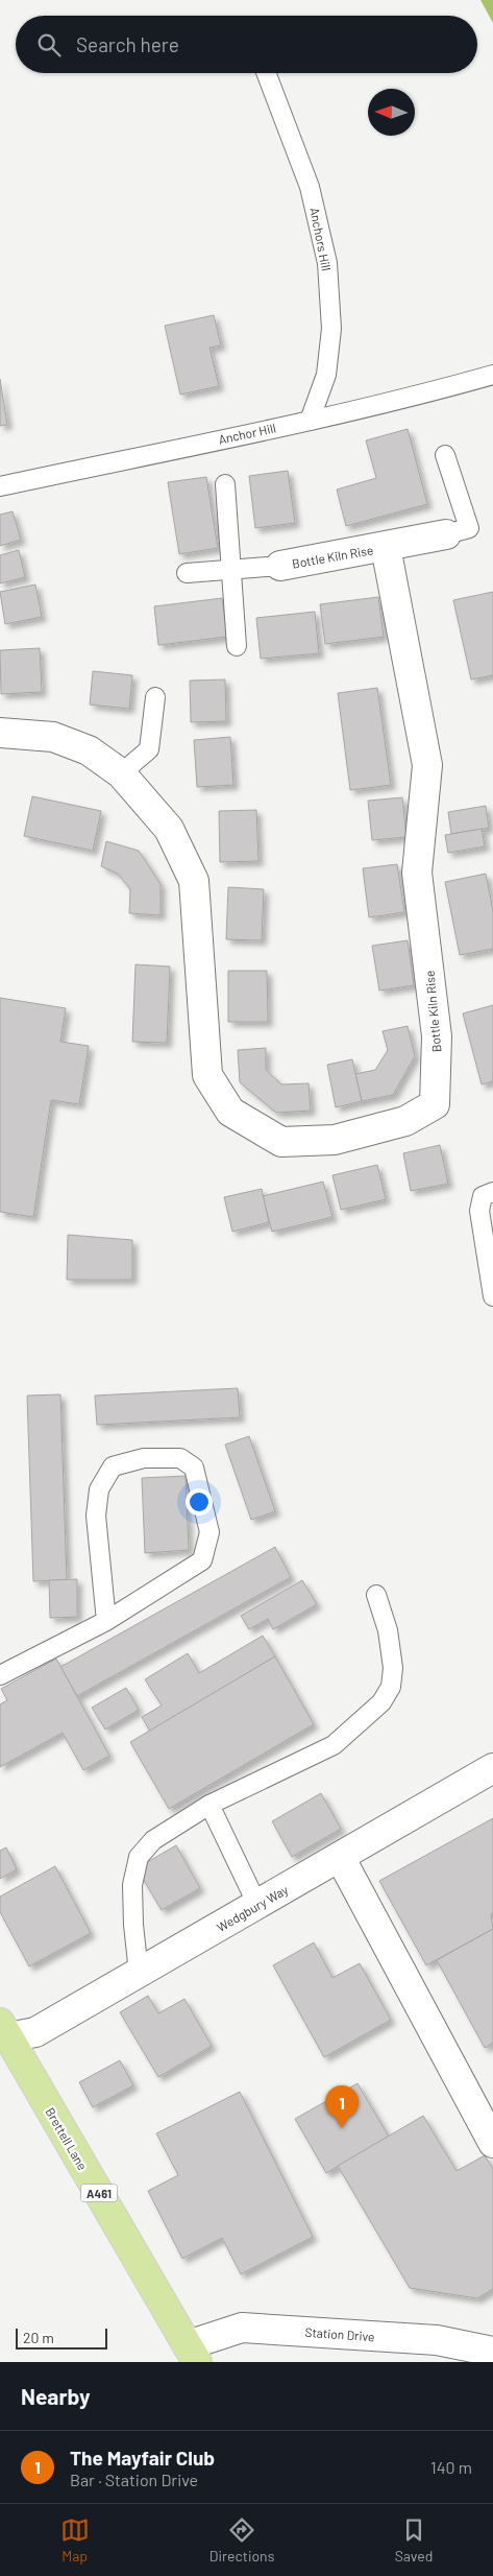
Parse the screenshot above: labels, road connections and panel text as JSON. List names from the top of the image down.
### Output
{
  "streets": {
    "main road": ["Brettell Lane", "A461"],
    "street": ["Bottle Kiln Rise", "Wedgbury Way", "Station Drive"],
    "lane": ["Anchors Hill", "Anchor Hill"]
  },
  "crossings": [
    ["Anchors Hill", "Anchor Hill"],
    ["Wedgbury Way", "Brettell Lane"],
    ["Brettell Lane", "Station Drive"]
  ],
  "scale_bar": "20 m",
  "north": "left",
  "page": {
    "search": "Search here",
    "pins": "1",
    "scale": "20 m",
    "heading": "Nearby",
    "list": [
      {
        "mark": "1",
        "name": "The Mayfair Club",
        "note": "Bar · Station Drive",
        "value": "140 m"
      }
    ],
    "nav": ["Map", "Directions", "Saved"]
  }
}
